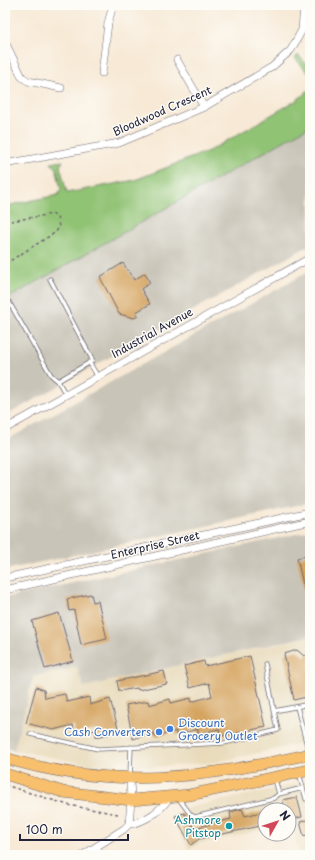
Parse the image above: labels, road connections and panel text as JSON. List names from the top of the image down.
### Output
{
  "streets": {
    "street": ["Bloodwood Crescent", "Industrial Avenue", "Enterprise Street"]
  },
  "places": ["Discount Grocery Outlet", "Cash Converters", "Ashmore Pitstop"],
  "scale_bar": "100 m",
  "north": "top right"
}
